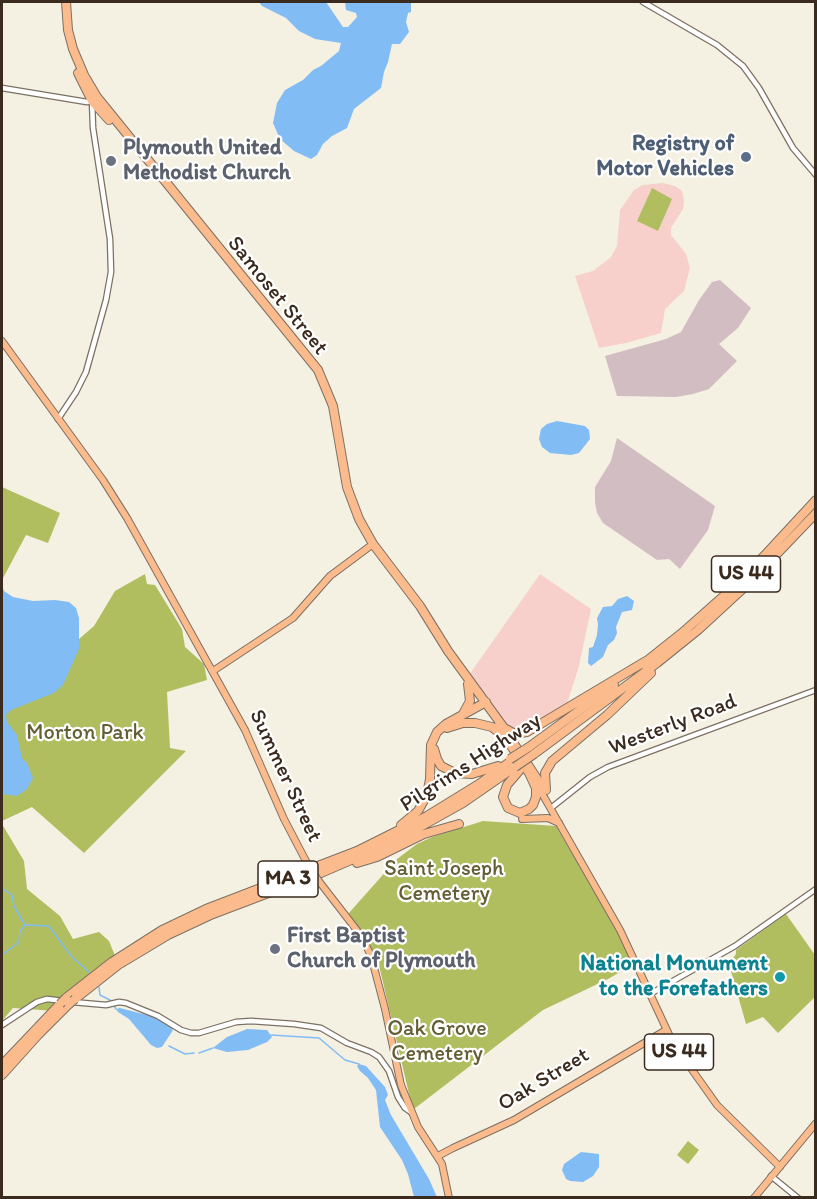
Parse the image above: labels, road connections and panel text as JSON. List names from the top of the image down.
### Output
{
  "streets": {
    "highway": [
      "Samoset Street",
      "US 44",
      "Pilgrims Highway",
      "MA 3"
    ],
    "main road": ["Summer Street", "Oak Street"],
    "street": ["Westerly Road"]
  },
  "crossings": [
    ["Samoset Street", "US 44"],
    ["Samoset Street", "Westerly Road"],
    ["Samoset Street", "Oak Street"],
    ["US 44", "Pilgrims Highway"],
    ["Pilgrims Highway", "Summer Street"],
    ["Summer Street", "Oak Street"]
  ],
  "parks": ["Morton Park", "Saint Joseph Cemetery", "Oak Grove Cemetery"],
  "places": [
    "Registry of Motor Vehicles",
    "Plymouth United Methodist Church",
    "First Baptist Church of Plymouth",
    "National Monument to the Forefathers"
  ]
}
